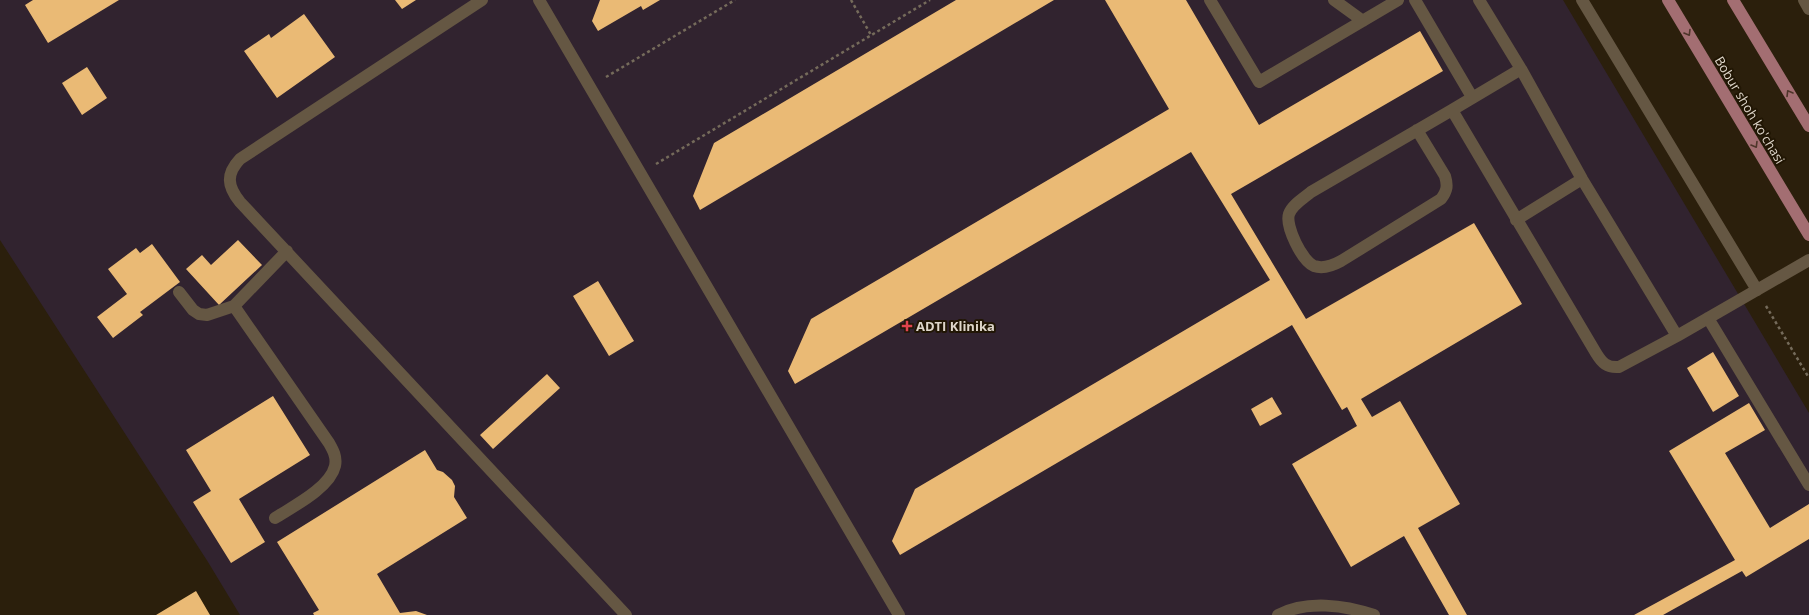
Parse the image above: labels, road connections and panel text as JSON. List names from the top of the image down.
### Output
{
  "streets": {
    "main road": ["Bobur shoh ko'chasi"]
  },
  "places": {
    "health": ["ADTI Klinika"]
  }
}
